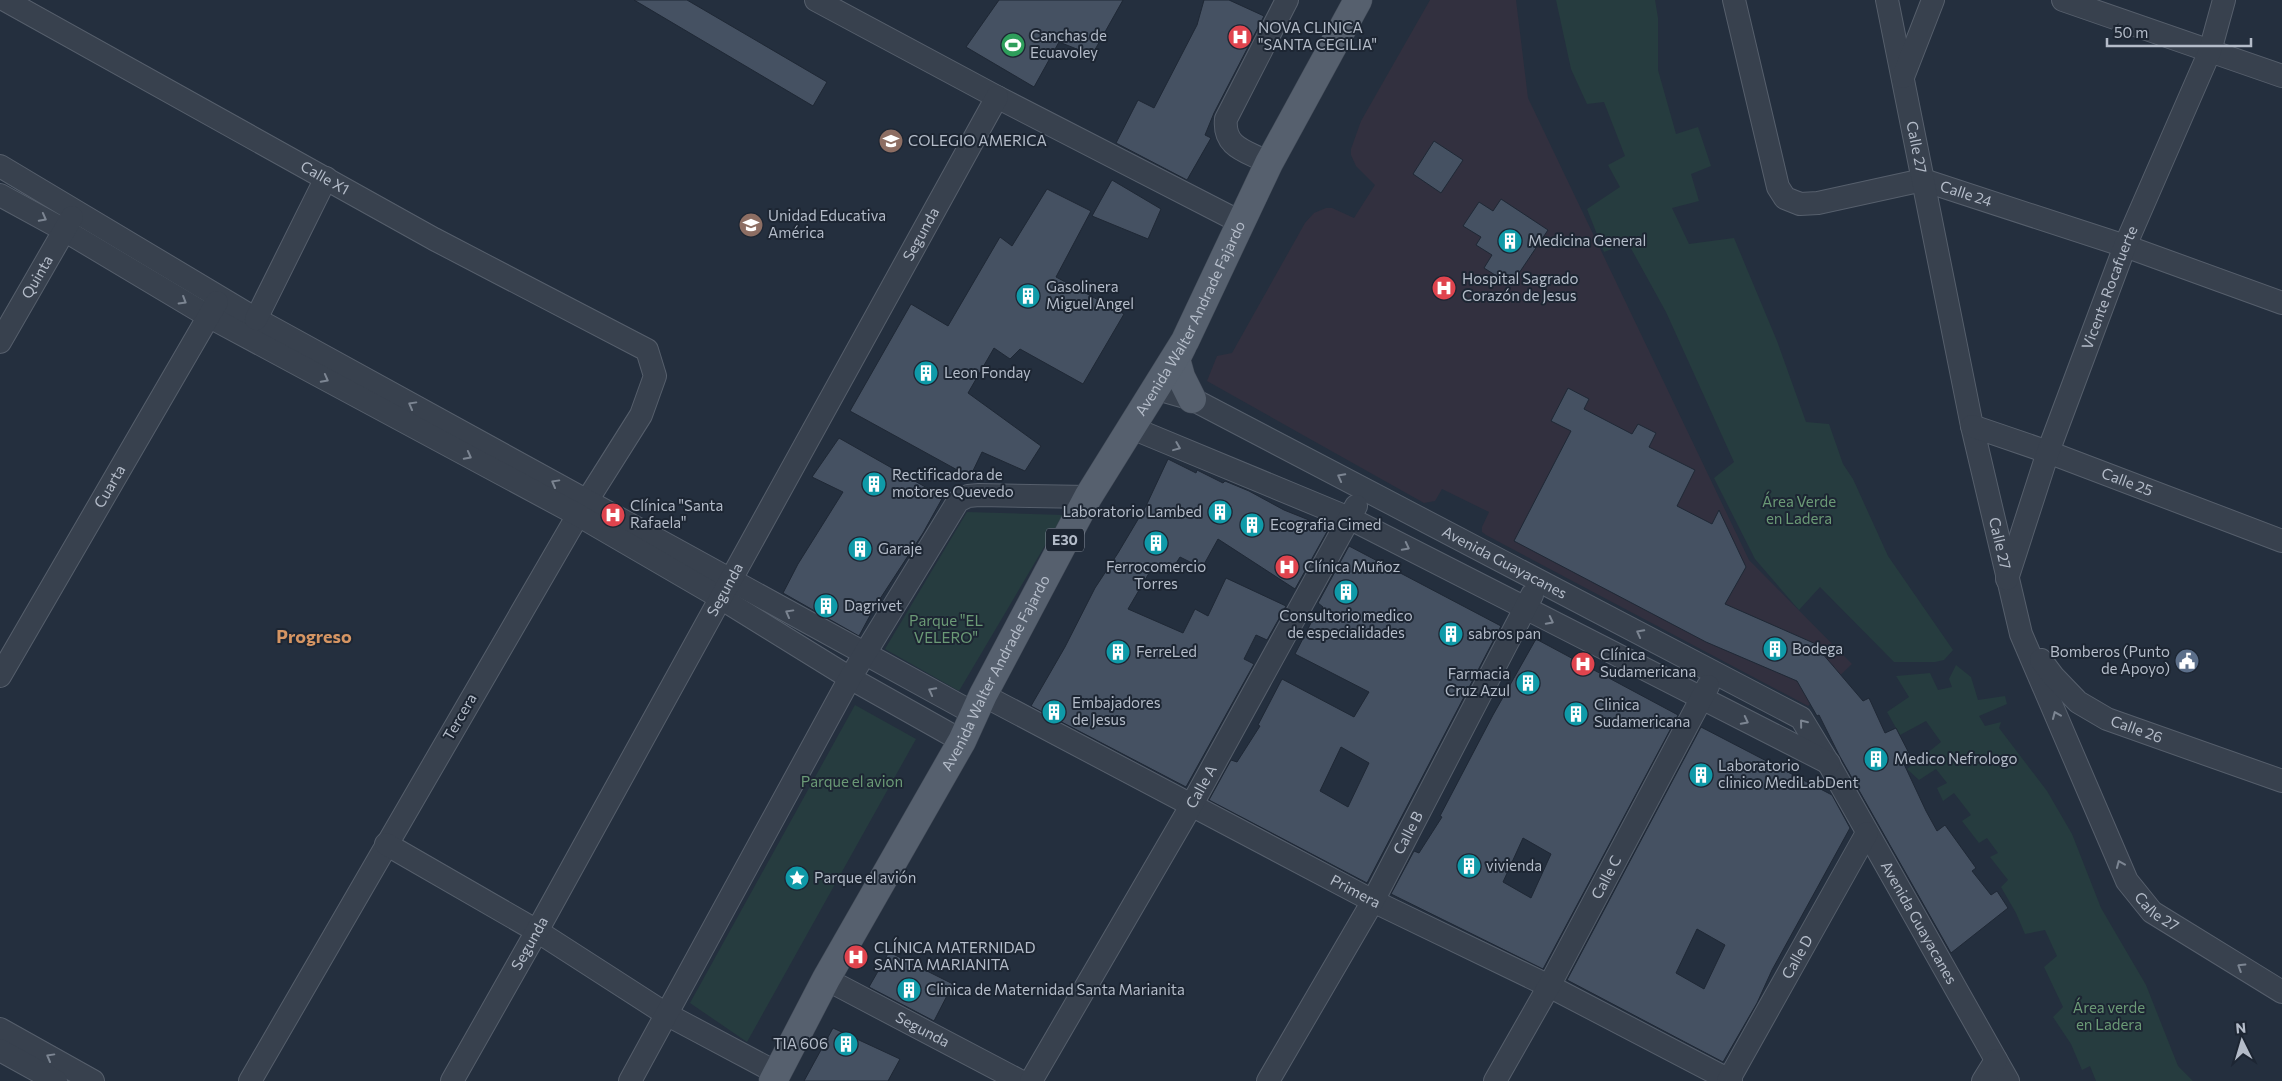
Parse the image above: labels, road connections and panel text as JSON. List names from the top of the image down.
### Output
{
  "streets": {
    "main road": ["Avenida Walter Andrade Fajardo", "E30"],
    "street": [
      "Calle 27",
      "Calle X1",
      "Calle 24",
      "Segunda",
      "Quinta",
      "Vicente Rocafuerte",
      "Calle 25",
      "Cuarta",
      "Avenida Guayacanes",
      "Tercera",
      "Calle 26",
      "Calle A",
      "Calle B",
      "Calle C",
      "Primera",
      "Calle D"
    ]
  },
  "crossings": [
    ["Calle 27", "Calle 24"],
    ["Calle 27", "Vicente Rocafuerte"],
    ["Calle 27", "Calle 25"],
    ["Calle 27", "Calle 26"],
    ["Calle X1", "Tercera"],
    ["Calle 24", "Vicente Rocafuerte"],
    ["Segunda", "Avenida Walter Andrade Fajardo"],
    ["Segunda", "Primera"],
    ["Vicente Rocafuerte", "Calle 25"],
    ["Avenida Walter Andrade Fajardo", "Avenida Guayacanes"],
    ["Avenida Walter Andrade Fajardo", "Primera"],
    ["Avenida Guayacanes", "Calle A"],
    ["Avenida Guayacanes", "Calle B"],
    ["Avenida Guayacanes", "Calle C"],
    ["Avenida Guayacanes", "Calle D"],
    ["Calle A", "Primera"],
    ["Calle B", "Primera"],
    ["Calle C", "Primera"],
    ["Primera", "Calle D"]
  ],
  "one_way": ["Calle 27"],
  "districts": ["Progreso"],
  "parks": [
    "Área Verde en Ladera",
    "Parque \"EL VELERO\"",
    "Parque el avion",
    "Área verde en Ladera"
  ],
  "places": {
    "hospital": [
      "NOVA CLINICA \"SANTA CECILIA\"",
      "Hospital Sagrado Corazón de Jesus",
      "Clínica \"Santa Rafaela\"",
      "Clínica Muñoz",
      "Clínica Sudamericana",
      "CLÍNICA MATERNIDAD SANTA MARIANITA"
    ],
    "sports": ["Canchas de Ecuavoley"],
    "school or university": ["COLEGIO AMERICA", "Unidad Educativa América"],
    "building": [
      "Medicina General",
      "Gasolinera Miguel Angel",
      "Leon Fonday",
      "Rectificadora de motores Quevedo",
      "Laboratorio Lambed",
      "Ecografia Cimed",
      "Ferrocomercio Torres",
      "Garaje",
      "Consultorio medico de especialidades",
      "Dagrivet",
      "sabros pan",
      "Bodega",
      "FerreLed",
      "Farmacia Cruz Azul",
      "Embajadores de Jesus",
      "Clinica Sudamericana",
      "Medico Nefrologo",
      "Laboratorio clinico MediLabDent",
      "vivienda",
      "Clinica de Maternidad Santa Marianita",
      "TIA 606"
    ],
    "public building": ["Bomberos (Punto de Apoyo)"],
    "place": ["Parque el avión"]
  },
  "scale_bar": "50 m",
  "north": "top"
}
